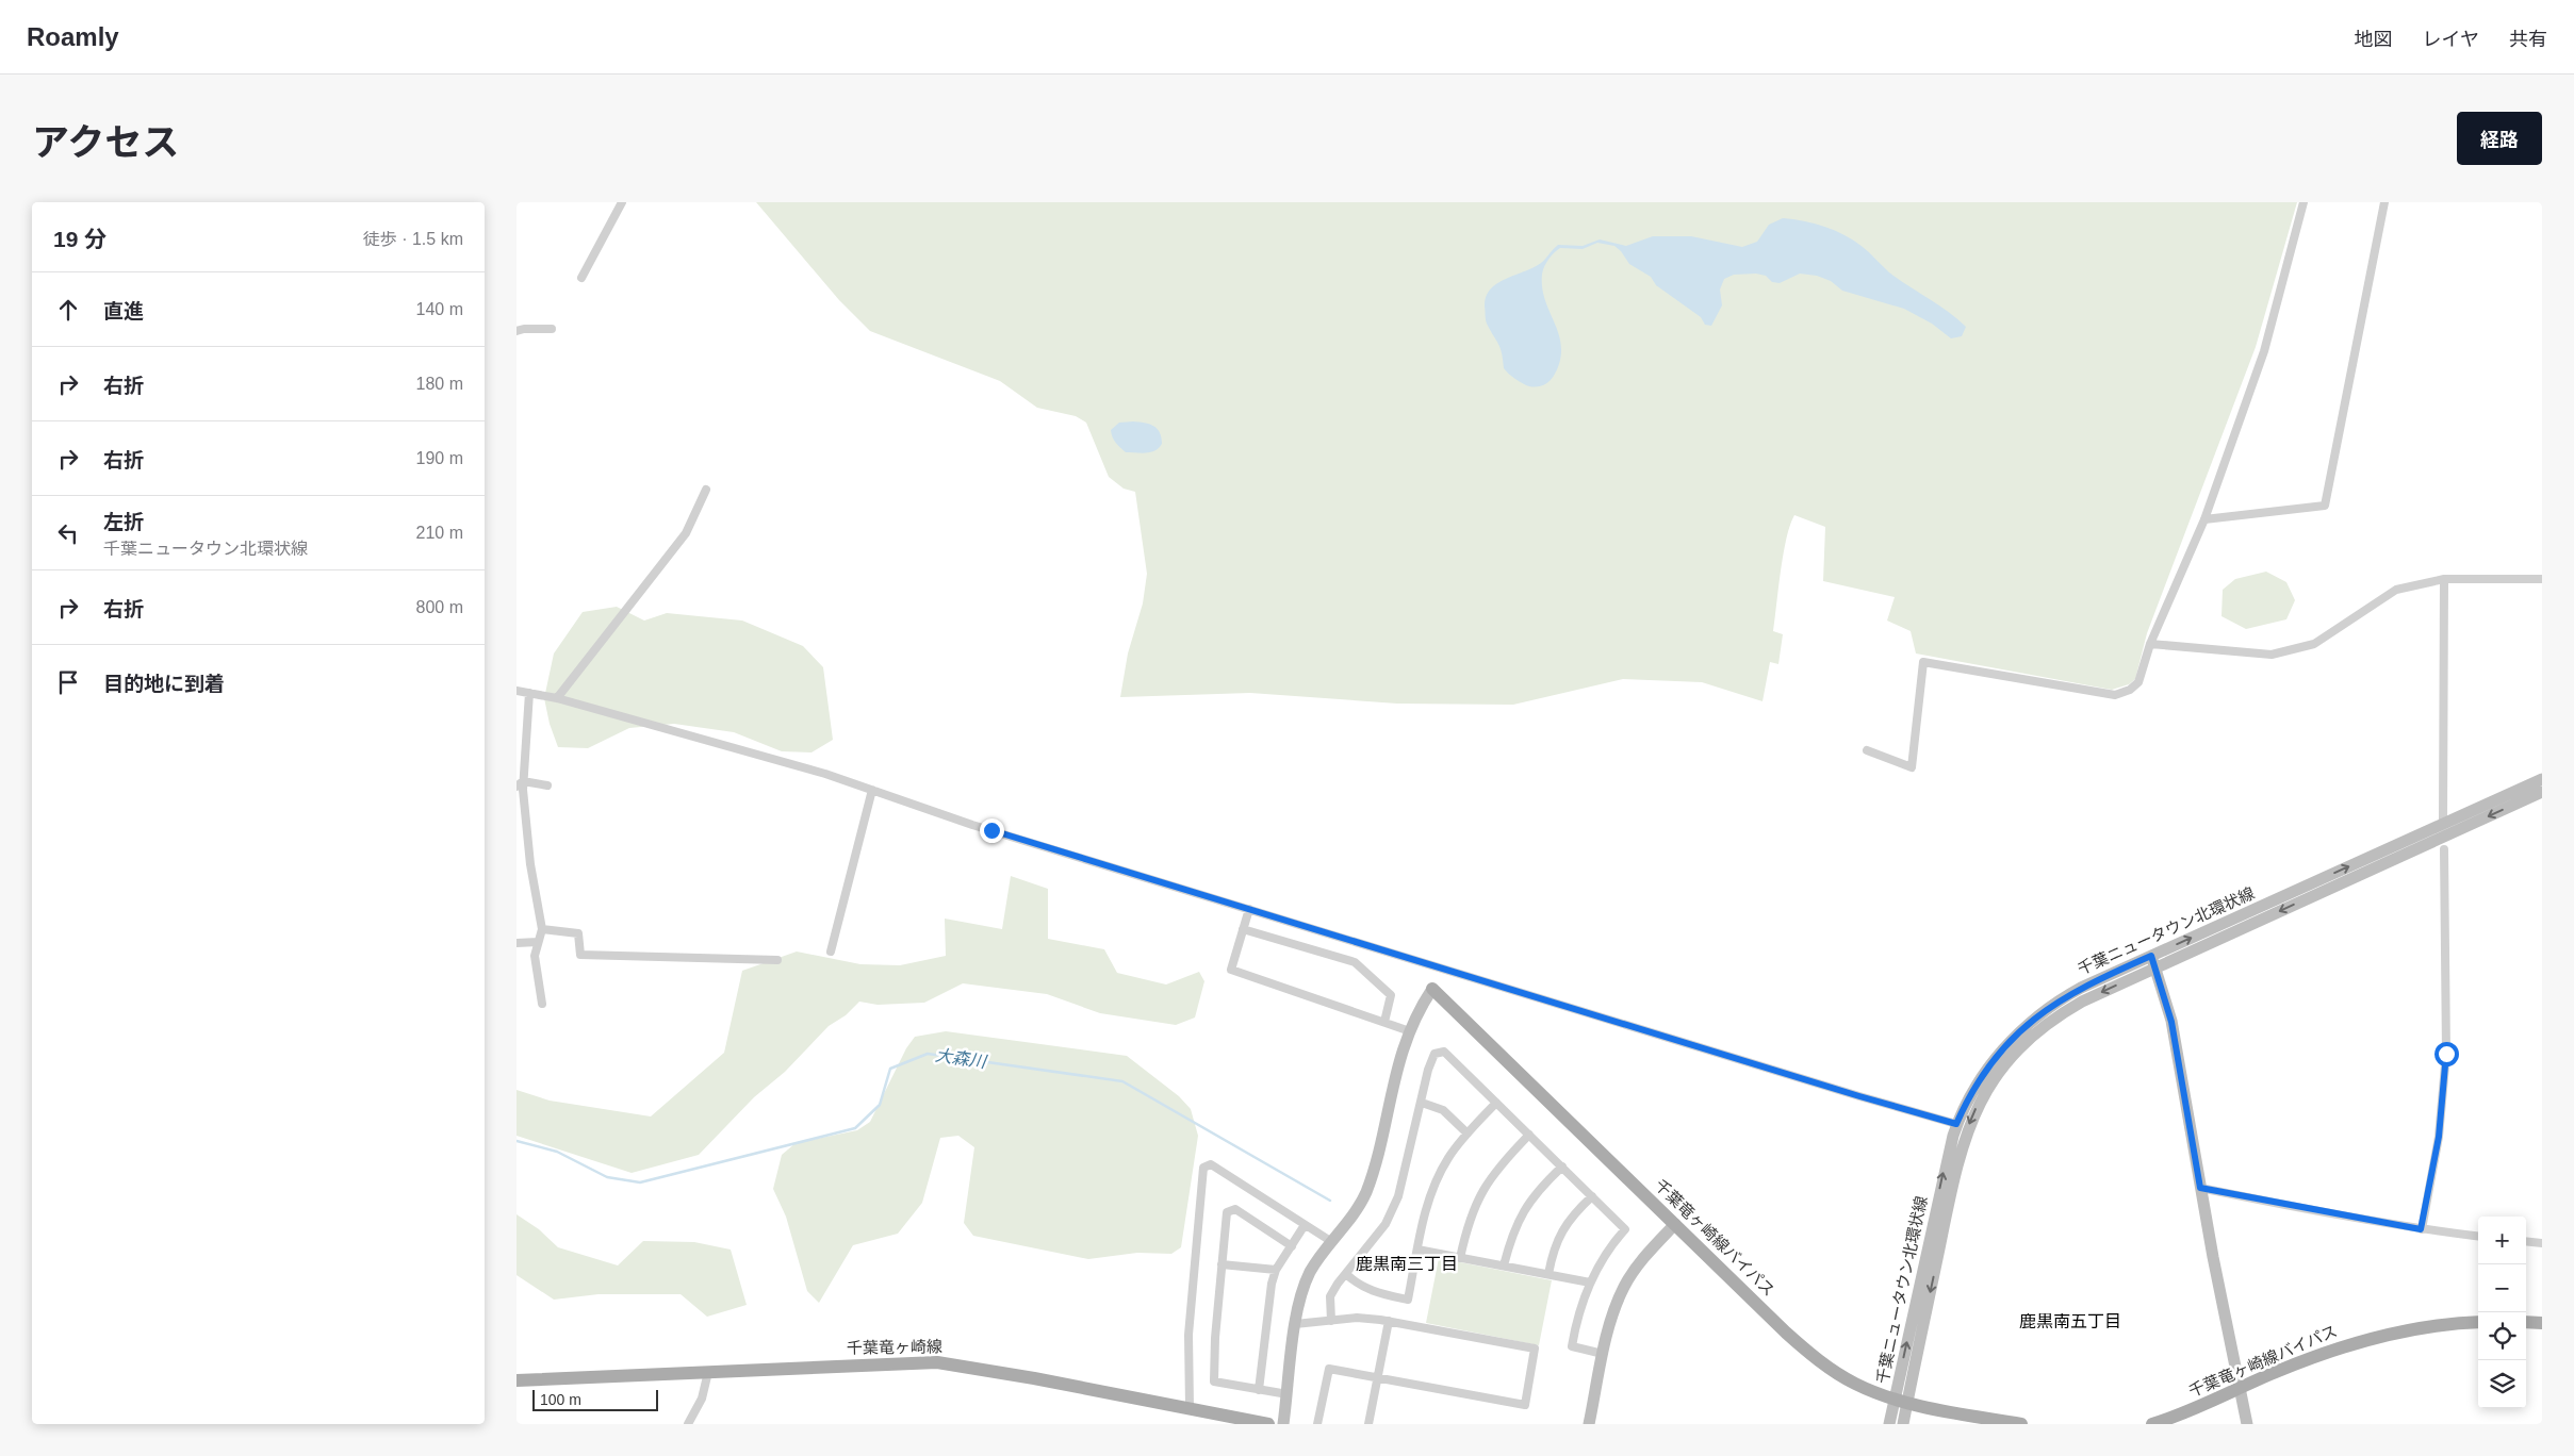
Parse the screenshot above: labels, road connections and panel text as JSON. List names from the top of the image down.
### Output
{
  "streets": {
    "main road": ["千葉ニュータウン北環状線", "千葉竜ヶ崎線バイパス", "千葉竜ヶ崎線"]
  },
  "crossings": [
    ["千葉ニュータウン北環状線", "千葉竜ヶ崎線バイパス"]
  ],
  "districts": ["鹿黒南三丁目", "鹿黒南五丁目"],
  "water": ["大森川"],
  "scale_bar": "100 m",
  "page": {
    "header": "Roamly",
    "nav": ["地図", "レイヤ", "共有"],
    "title": "アクセス",
    "buttons": "経路",
    "heading": ["19 分", "徒歩 · 1.5 km"],
    "list": [
      ["直進", "140 m"],
      ["右折", "180 m"],
      ["右折", "190 m"],
      ["左折", "千葉ニュータウン北環状線", "210 m"],
      ["右折", "800 m"],
      "目的地に到着"
    ],
    "map_buttons": ["+", "−"],
    "scale": "100 m"
  }
}
